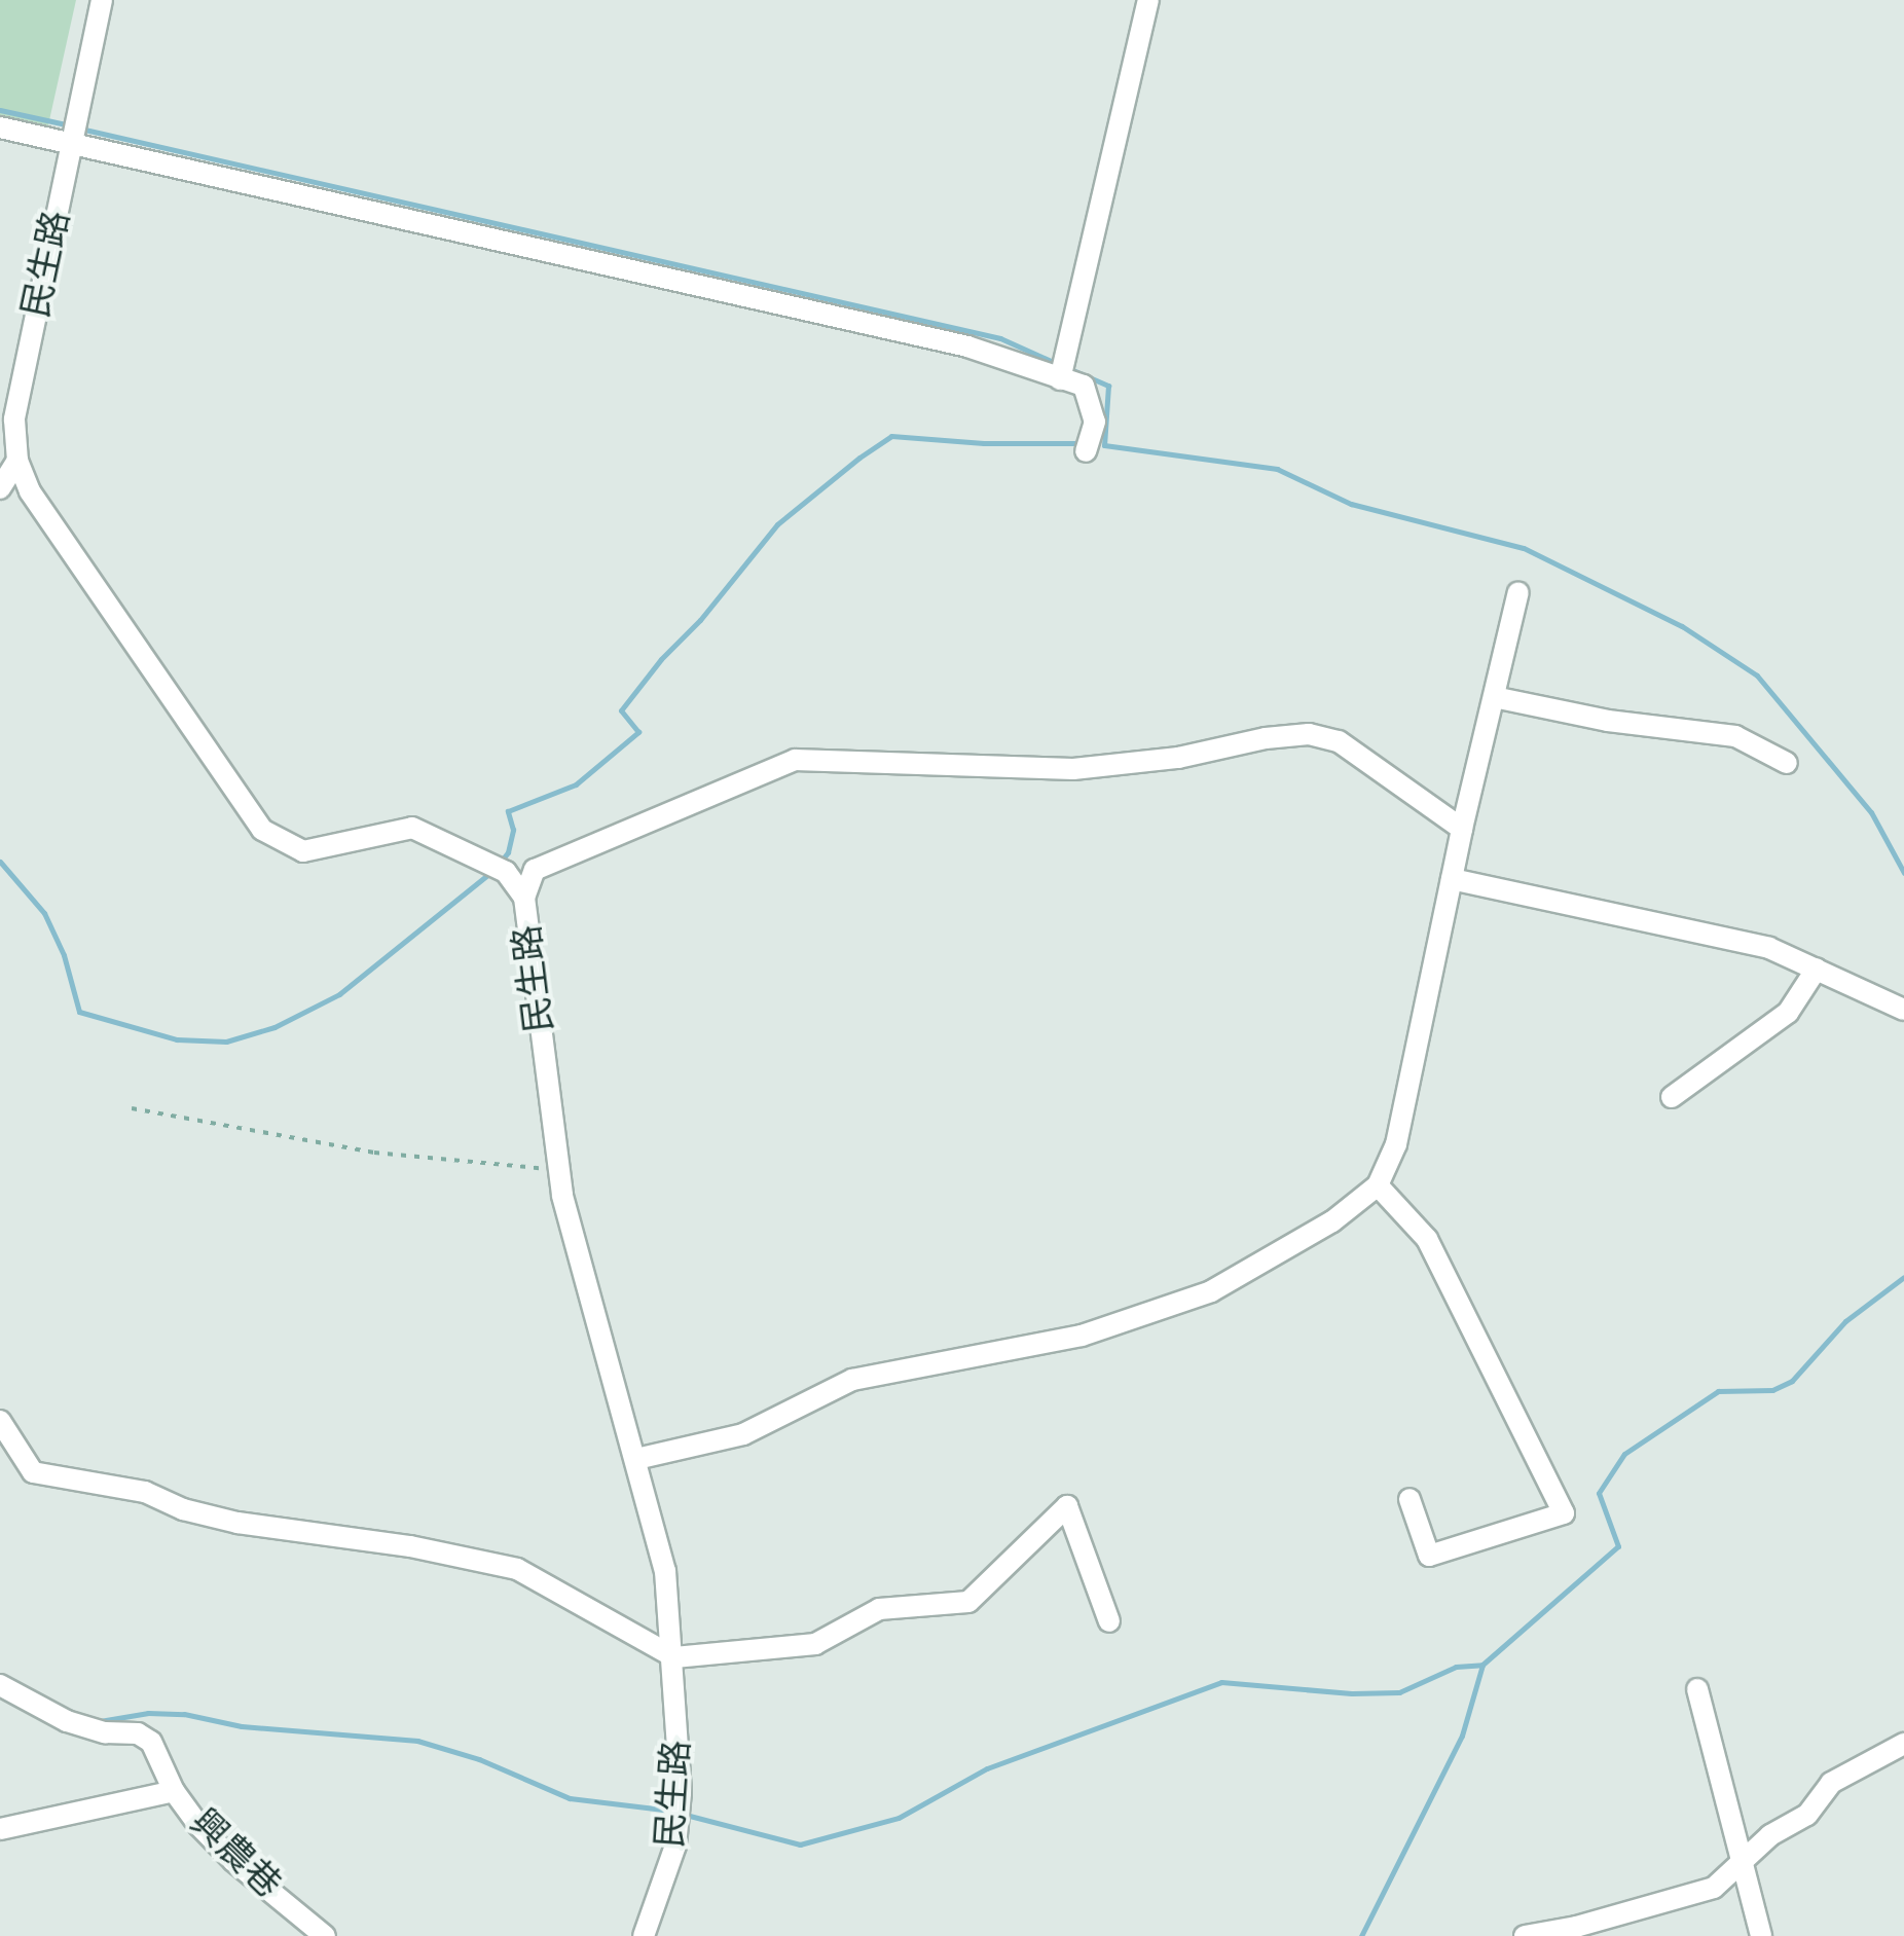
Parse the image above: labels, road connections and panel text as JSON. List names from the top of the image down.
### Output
{
  "streets": {
    "street": ["民生路", "興農巷"]
  }
}
